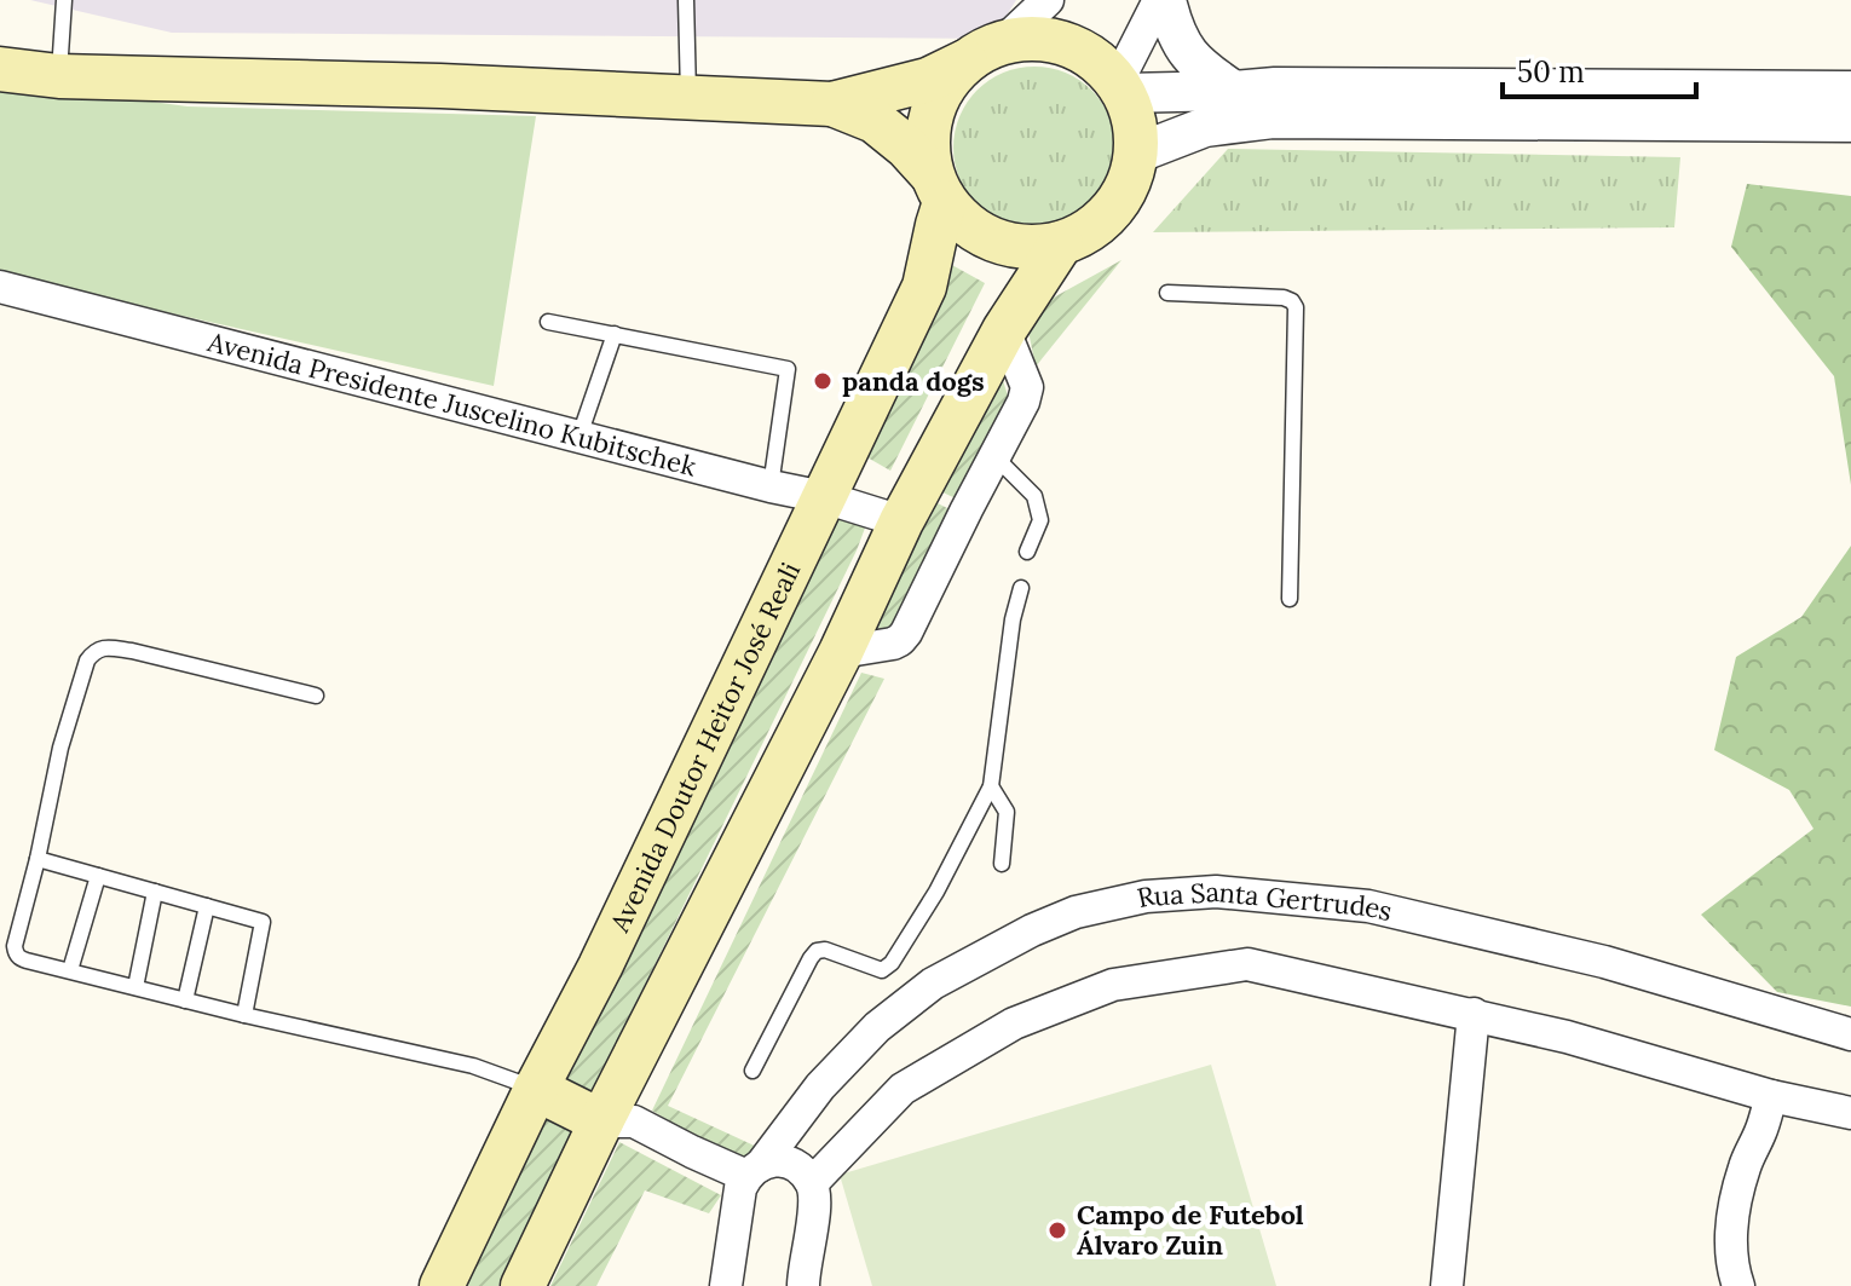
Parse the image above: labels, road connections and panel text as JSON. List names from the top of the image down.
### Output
{
  "streets": {
    "main road": ["Avenida Doutor Heitor José Reali"],
    "street": ["Avenida Presidente Juscelino Kubitschek", "Rua Santa Gertrudes"]
  },
  "crossings": [
    ["Avenida Presidente Juscelino Kubitschek", "Avenida Doutor Heitor José Reali"]
  ],
  "places": ["panda dogs", "Campo de Futebol Álvaro Zuin"],
  "scale_bar": "50 m"
}
